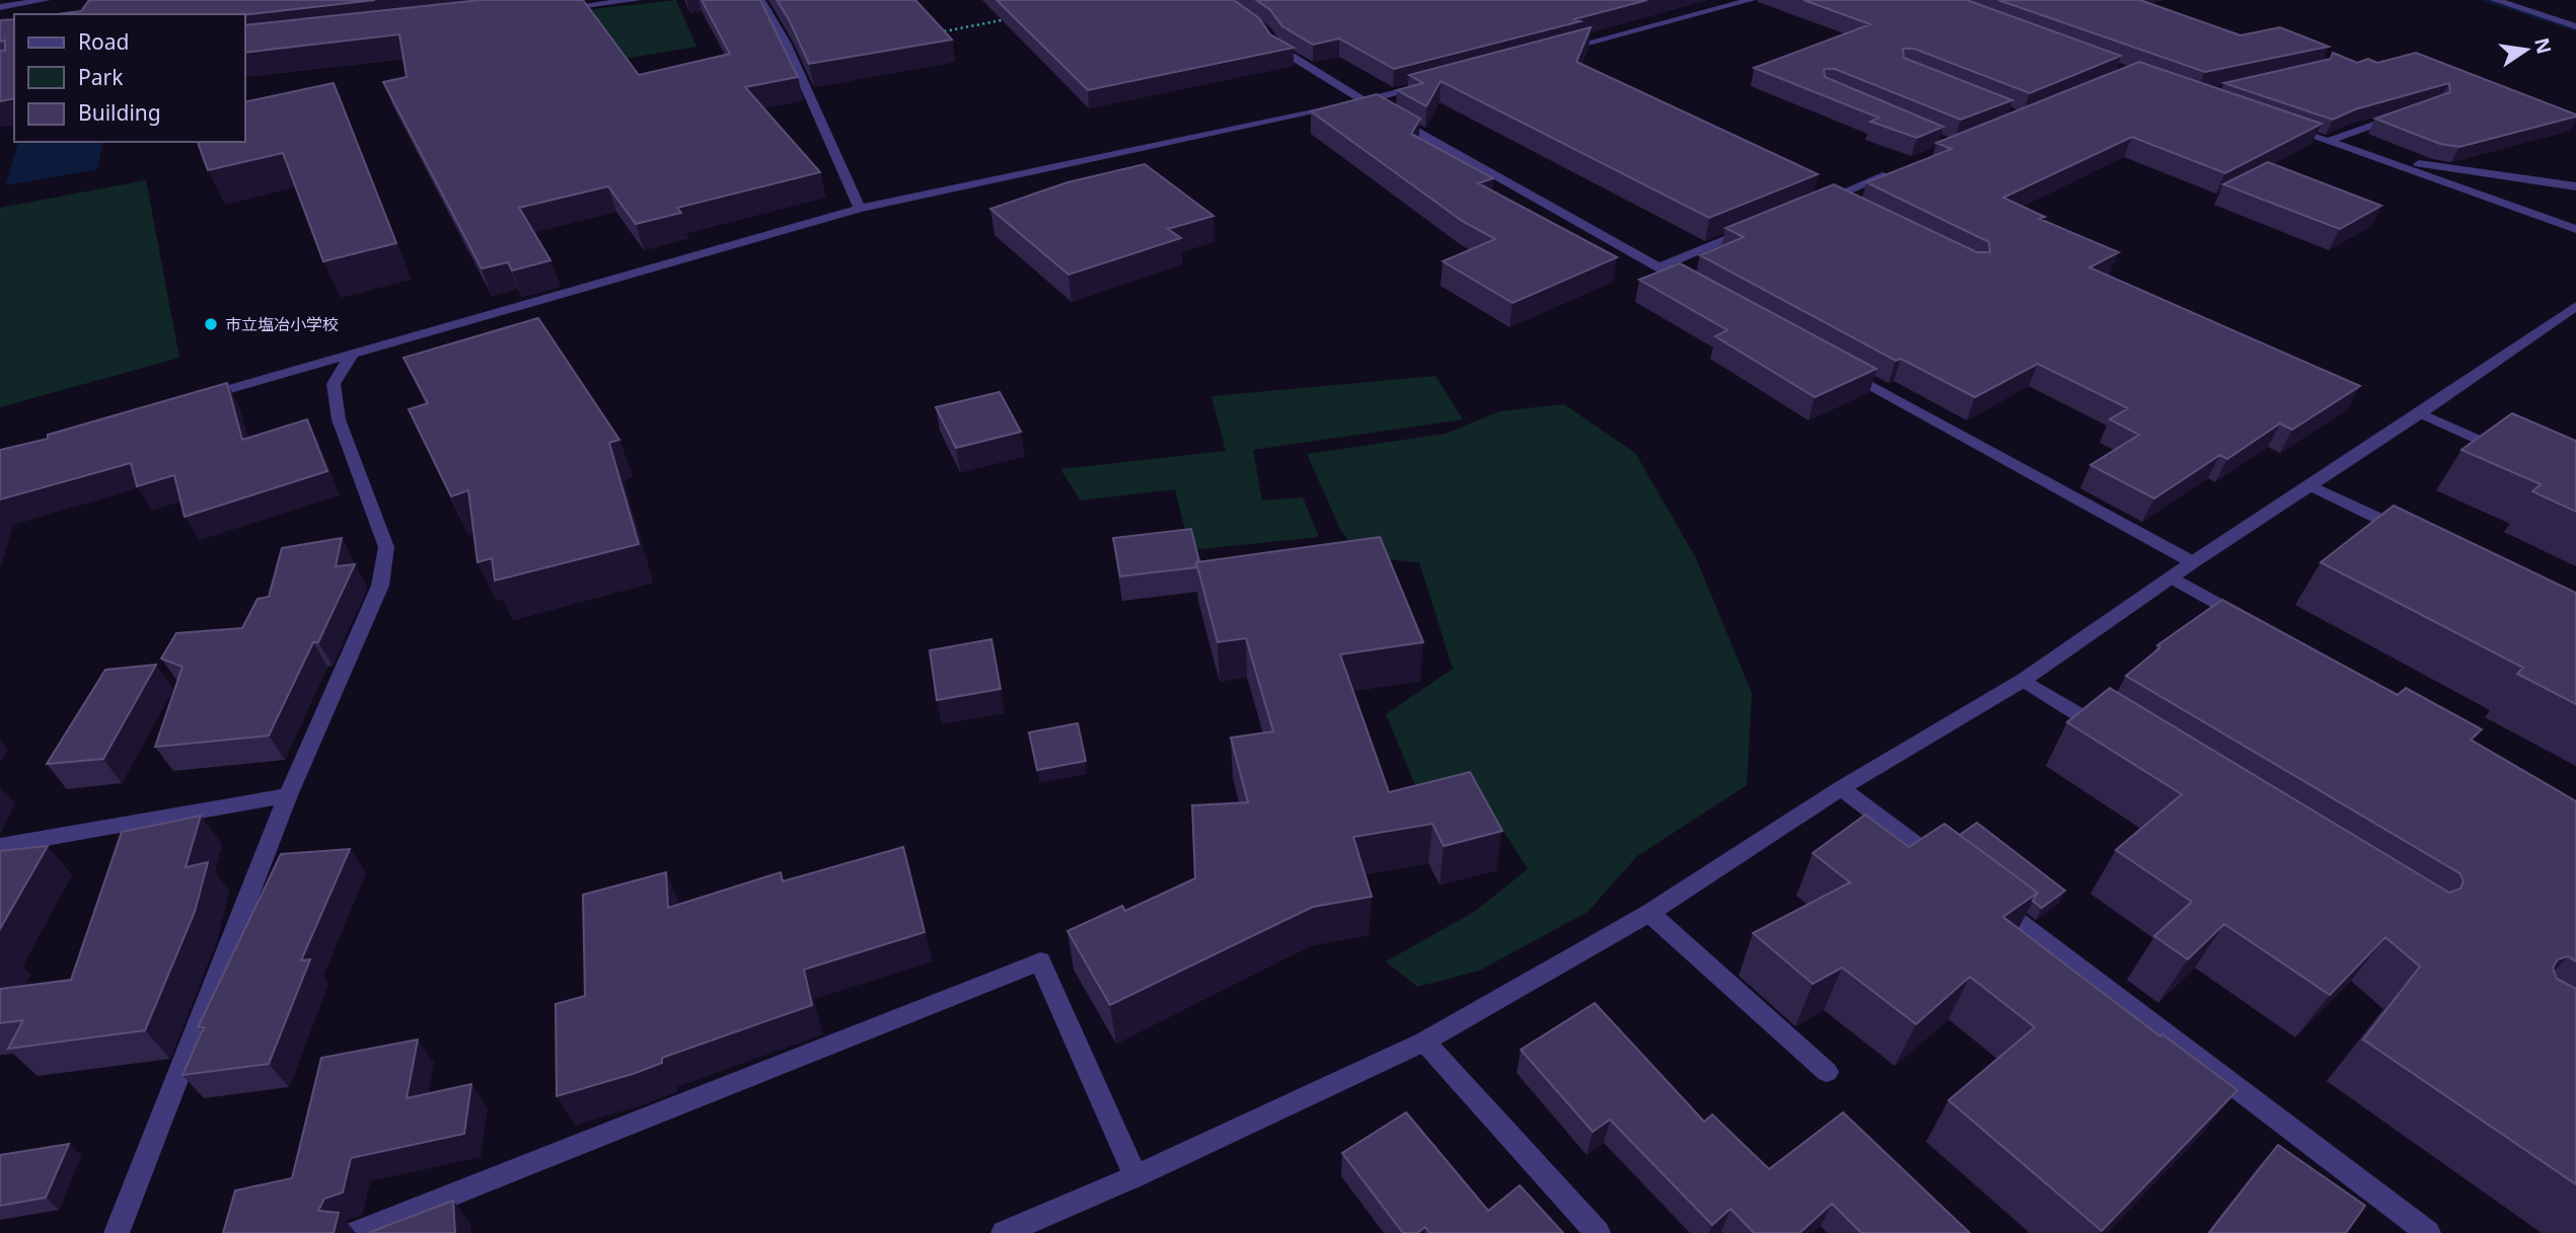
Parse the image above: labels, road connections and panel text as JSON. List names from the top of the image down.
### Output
{
  "places": ["市立塩冶小学校"],
  "legend": ["Road", "Park", "Building"],
  "north": "right"
}
